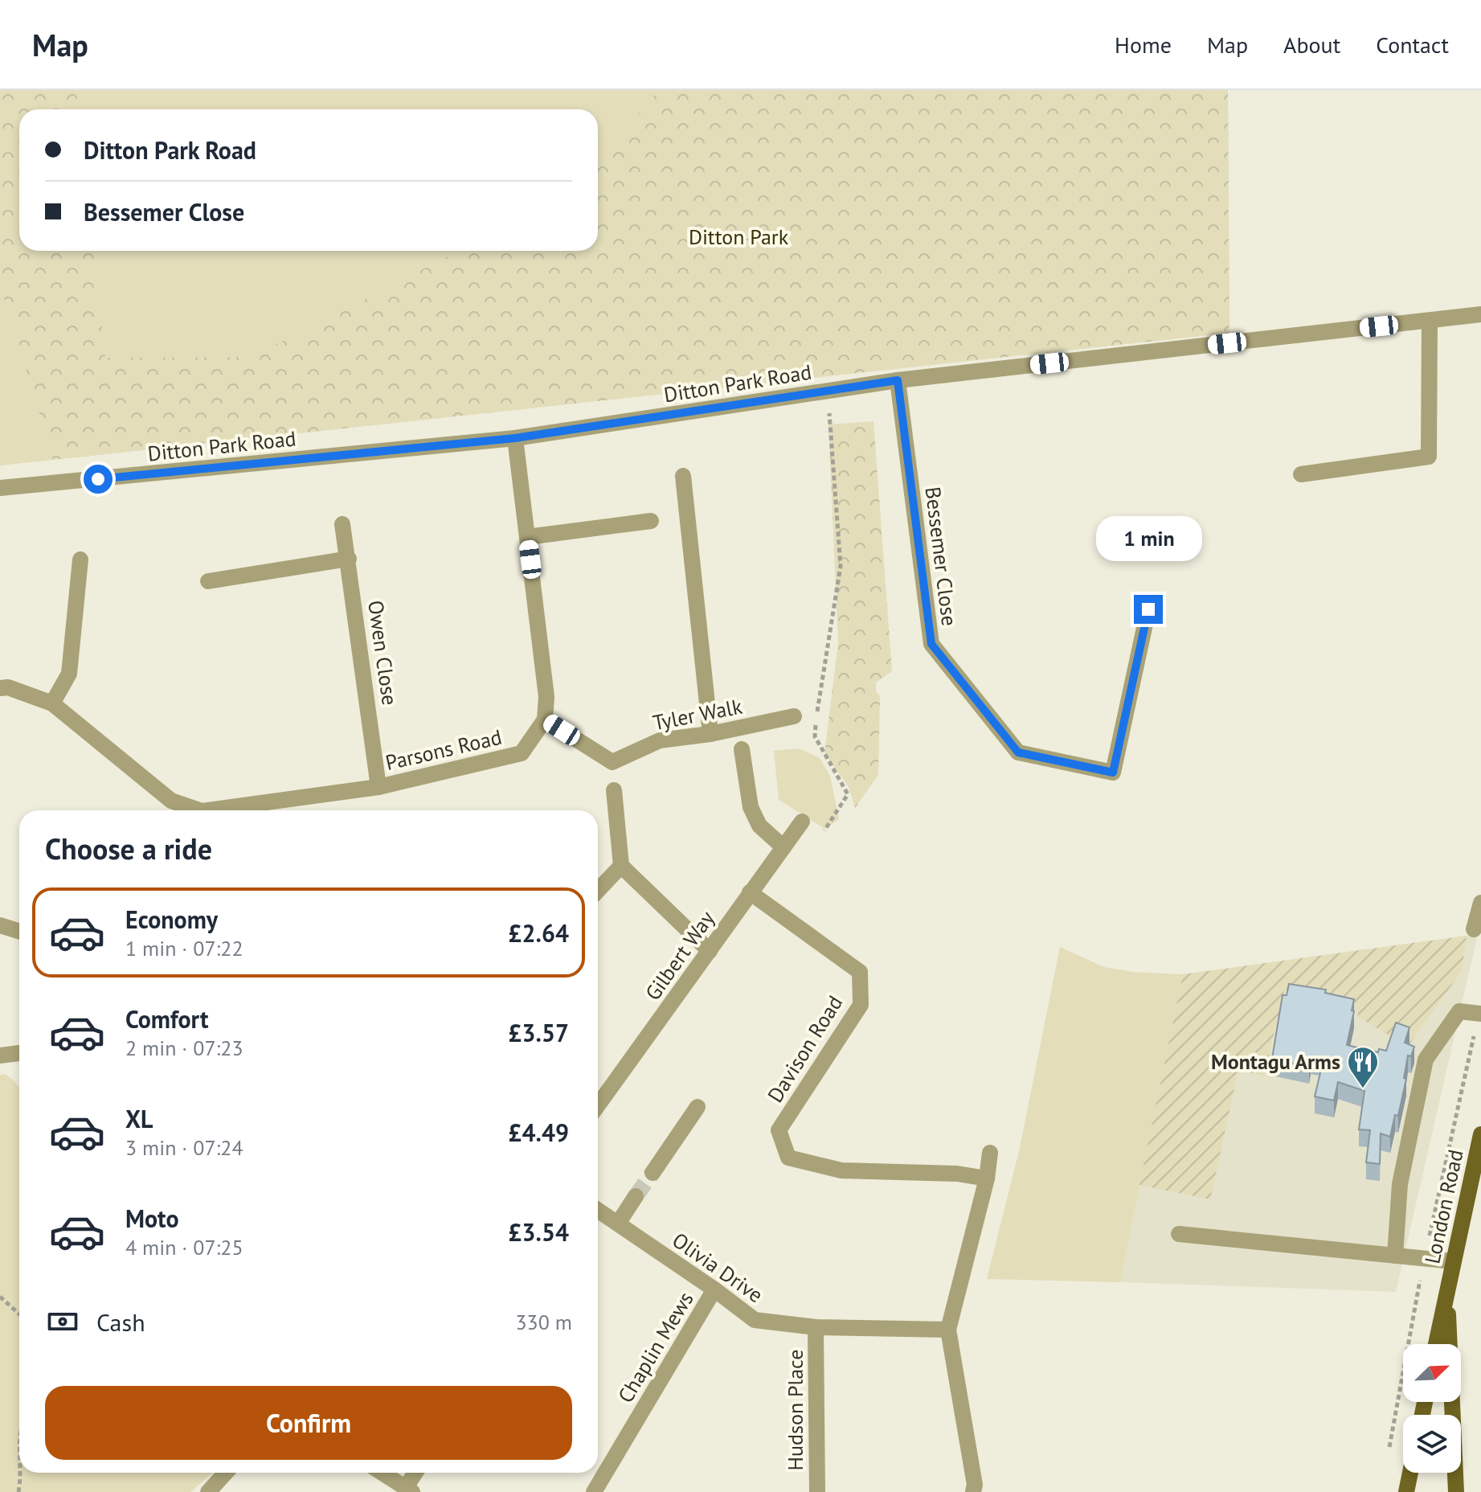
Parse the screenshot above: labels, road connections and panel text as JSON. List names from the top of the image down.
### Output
{
  "streets": {
    "main road": ["London Road"],
    "street": [
      "Ditton Park Road",
      "Bessemer Close",
      "Owen Close",
      "Tyler Walk",
      "Parsons Road",
      "Gilbert Way",
      "Davison Road",
      "Olivia Drive",
      "Chaplin Mews",
      "Hudson Place"
    ]
  },
  "crossings": [
    ["Ditton Park Road", "Bessemer Close"],
    ["Owen Close", "Parsons Road"],
    ["Tyler Walk", "Parsons Road"],
    ["Gilbert Way", "Davison Road"],
    ["Olivia Drive", "Chaplin Mews"],
    ["Olivia Drive", "Hudson Place"]
  ],
  "parks": ["Ditton Park"],
  "places": {
    "restaurant": ["Montagu Arms"]
  },
  "north": "top right",
  "page": {
    "header": "Map",
    "nav": [
      "Home",
      "Map",
      "About",
      "Contact"
    ],
    "banner": ["Ditton Park Road", "Bessemer Close"],
    "bubble": "1 min",
    "heading": "Choose a ride",
    "list": [
      {
        "name": "Economy",
        "note": "1 min · 07:22",
        "value": "£2.64"
      },
      {
        "name": "Comfort",
        "note": "2 min · 07:23",
        "value": "£3.57"
      },
      {
        "name": "XL",
        "note": "3 min · 07:24",
        "value": "£4.49"
      },
      {
        "name": "Moto",
        "note": "4 min · 07:25",
        "value": "£3.54"
      }
    ],
    "pay": ["Cash", "330 m"],
    "buttons": "Confirm"
  }
}
